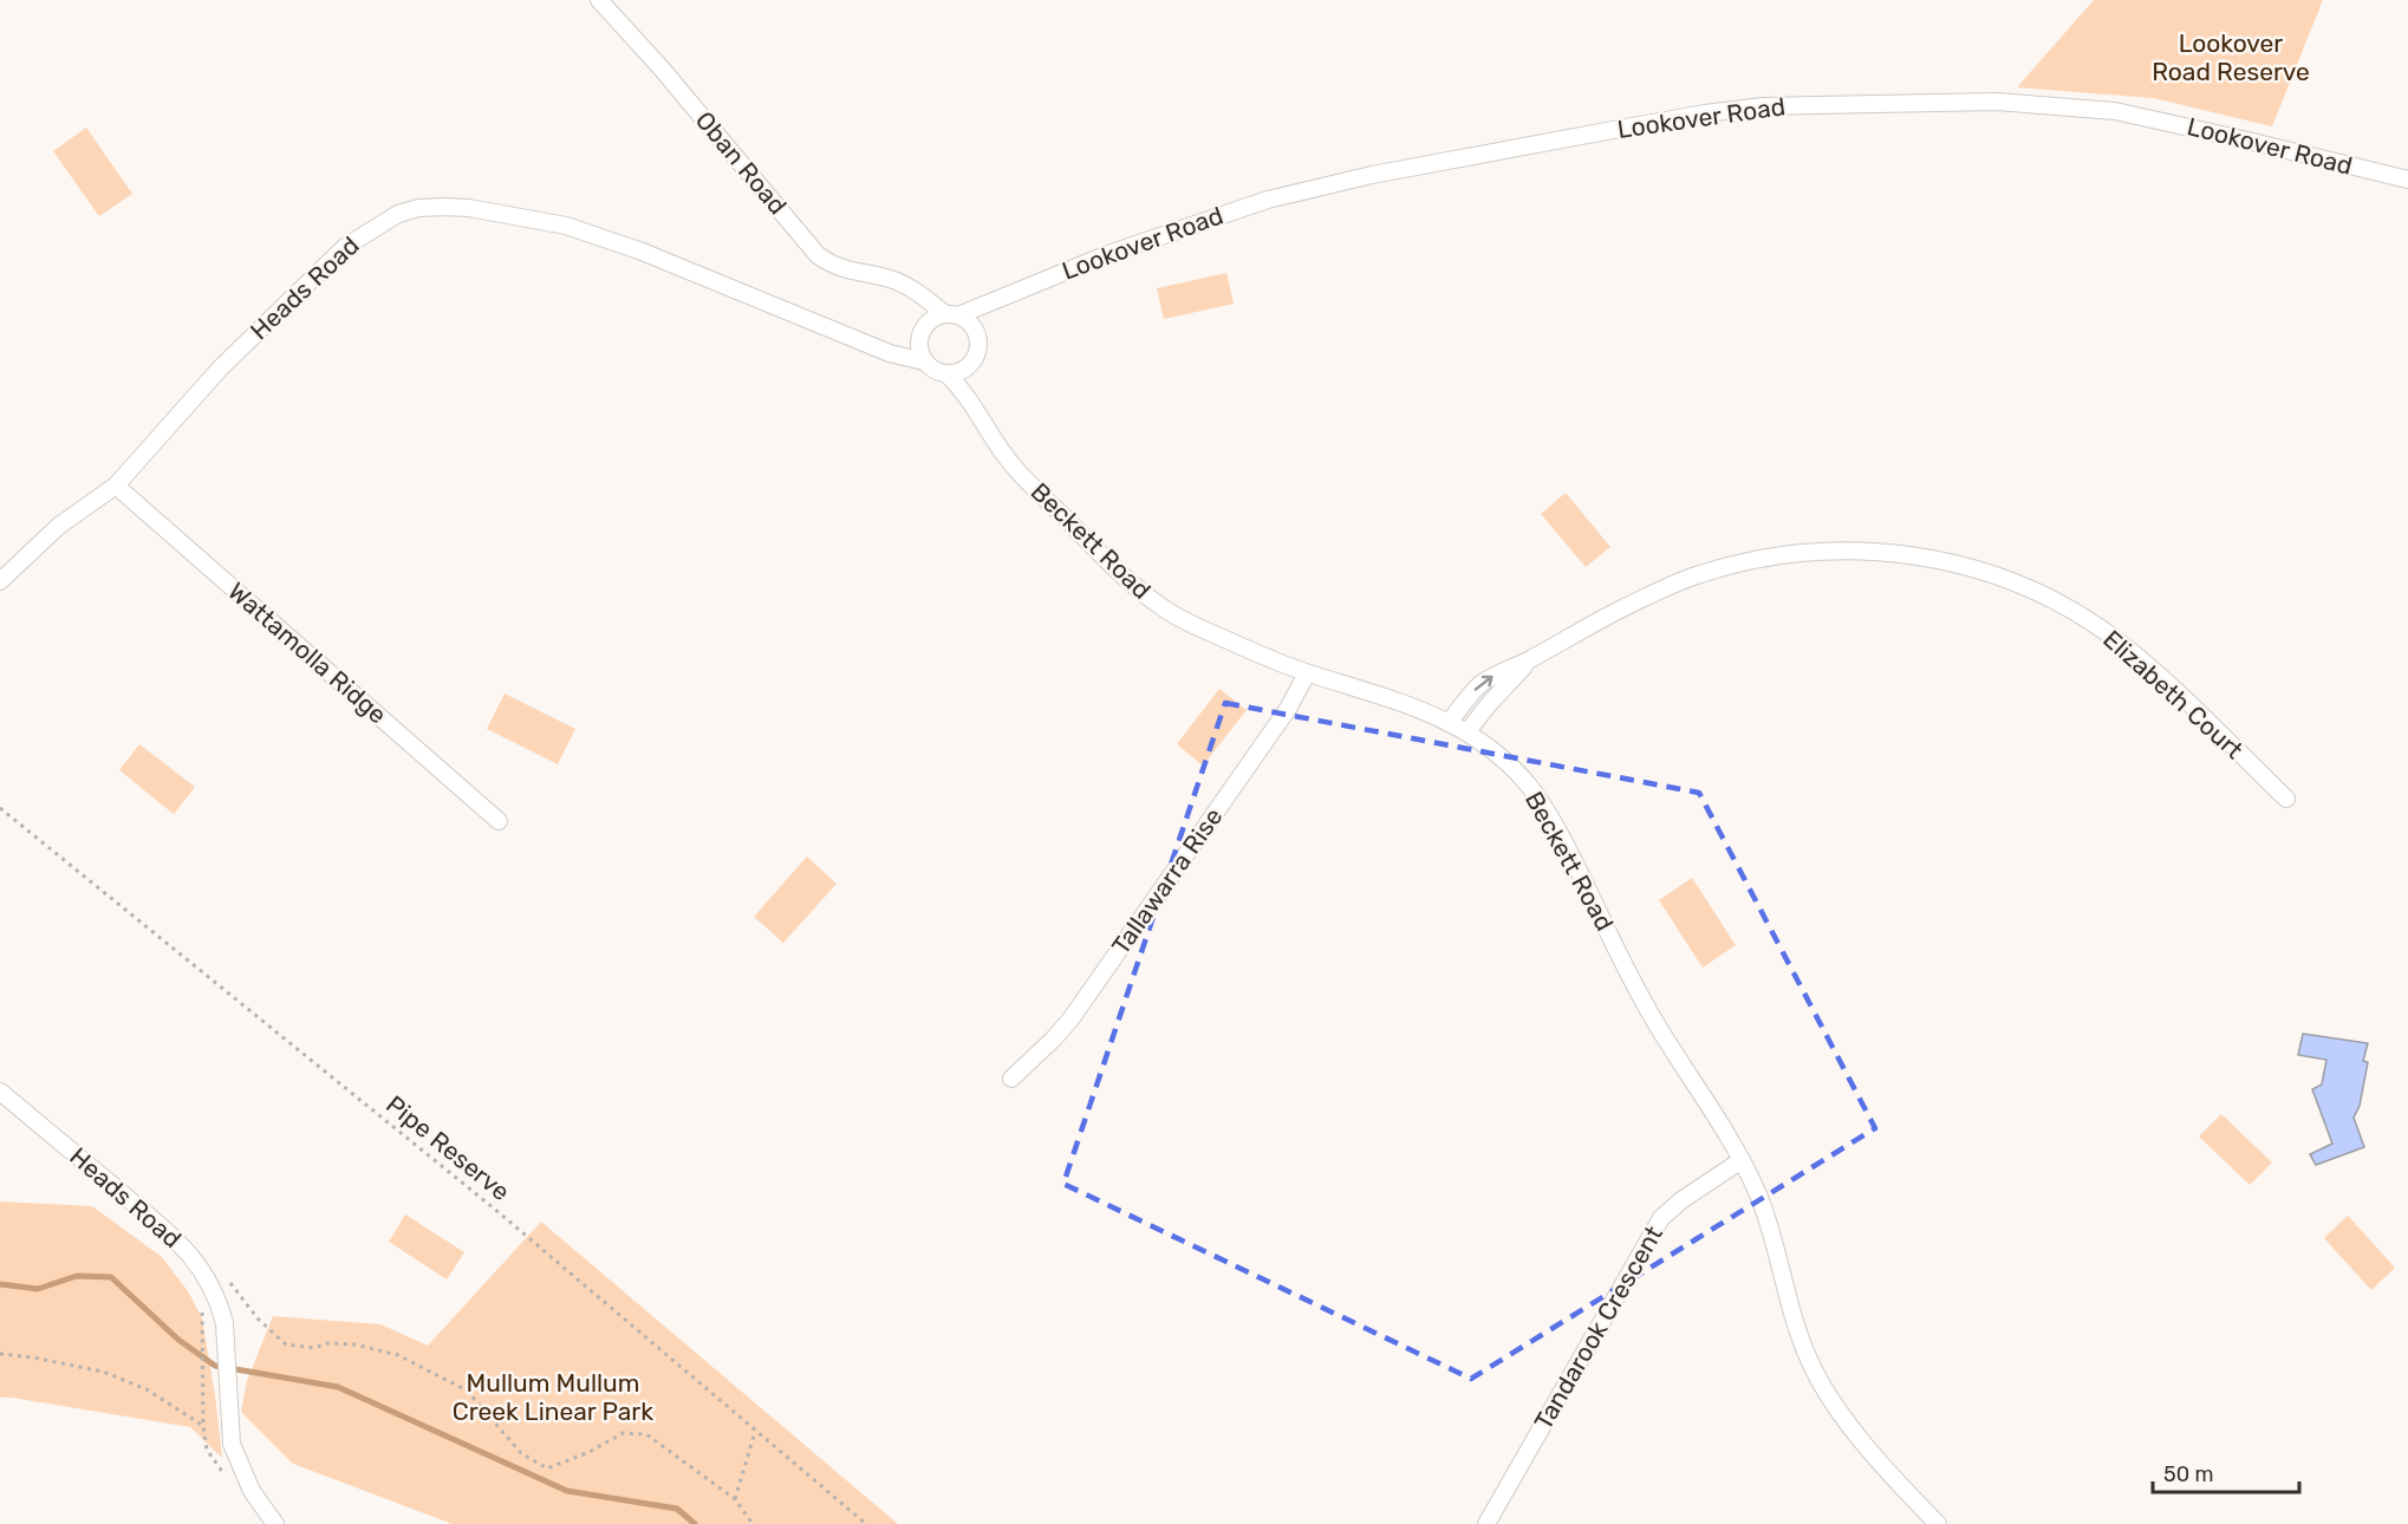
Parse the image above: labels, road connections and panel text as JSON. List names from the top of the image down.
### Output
{
  "streets": {
    "street": [
      "Lookover Road",
      "Oban Road",
      "Heads Road",
      "Beckett Road",
      "Wattamolla Ridge",
      "Elizabeth Court",
      "Tallawarra Rise",
      "Tandarook Crescent"
    ],
    "path": ["Pipe Reserve"]
  },
  "crossings": [
    ["Lookover Road", "Oban Road"],
    ["Lookover Road", "Heads Road"],
    ["Lookover Road", "Beckett Road"],
    ["Oban Road", "Heads Road"],
    ["Oban Road", "Beckett Road"],
    ["Heads Road", "Beckett Road"],
    ["Heads Road", "Wattamolla Ridge"],
    ["Beckett Road", "Elizabeth Court"],
    ["Beckett Road", "Tallawarra Rise"],
    ["Beckett Road", "Tandarook Crescent"]
  ],
  "parks": ["Lookover Road Reserve", "Mullum Mullum Creek Linear Park"],
  "scale_bar": "50 m"
}
